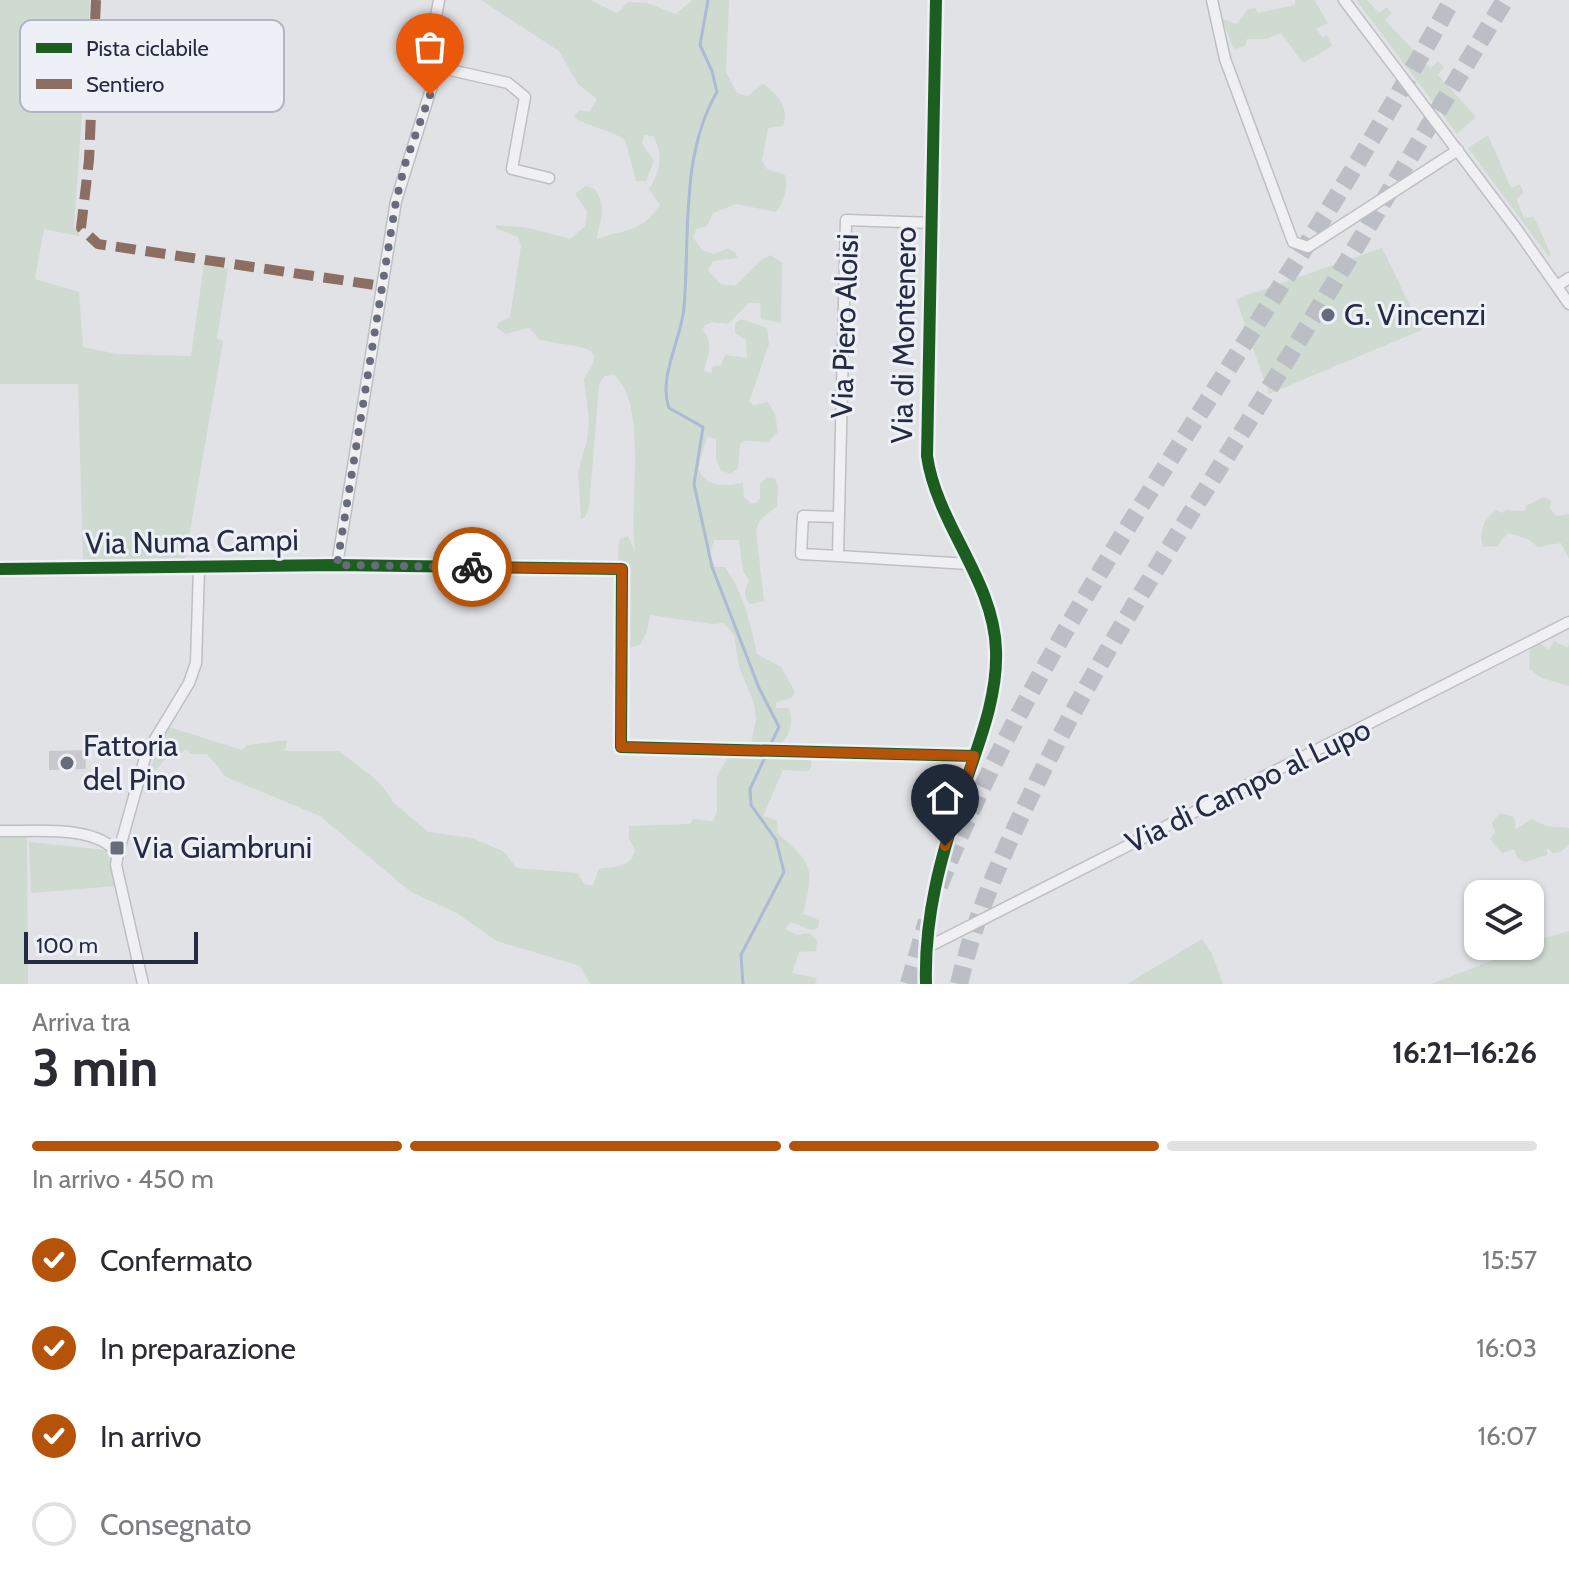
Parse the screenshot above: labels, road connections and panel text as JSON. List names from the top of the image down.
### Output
{
  "streets": {
    "street": [
      "Via Piero Aloisi",
      "Via di Montenero",
      "Via Numa Campi",
      "Via di Campo al Lupo"
    ]
  },
  "crossings": [
    ["Via Piero Aloisi", "Via di Montenero"],
    ["Via di Montenero", "Via Numa Campi"],
    ["Via di Montenero", "Via di Campo al Lupo"]
  ],
  "places": {
    "other": ["G. Vincenzi", "Fattoria del Pino"],
    "transit": ["Via Giambruni"]
  },
  "legend": ["Pista ciclabile", "Sentiero"],
  "scale_bar": "100 m",
  "page": {
    "scale": "100 m",
    "heading": ["3 min", "Arriva tra", "16:21–16:26"],
    "bar": "In arrivo · 450 m",
    "list": [
      ["Confermato", "15:57"],
      ["In preparazione", "16:03"],
      ["In arrivo", "16:07"],
      "Consegnato"
    ]
  }
}
